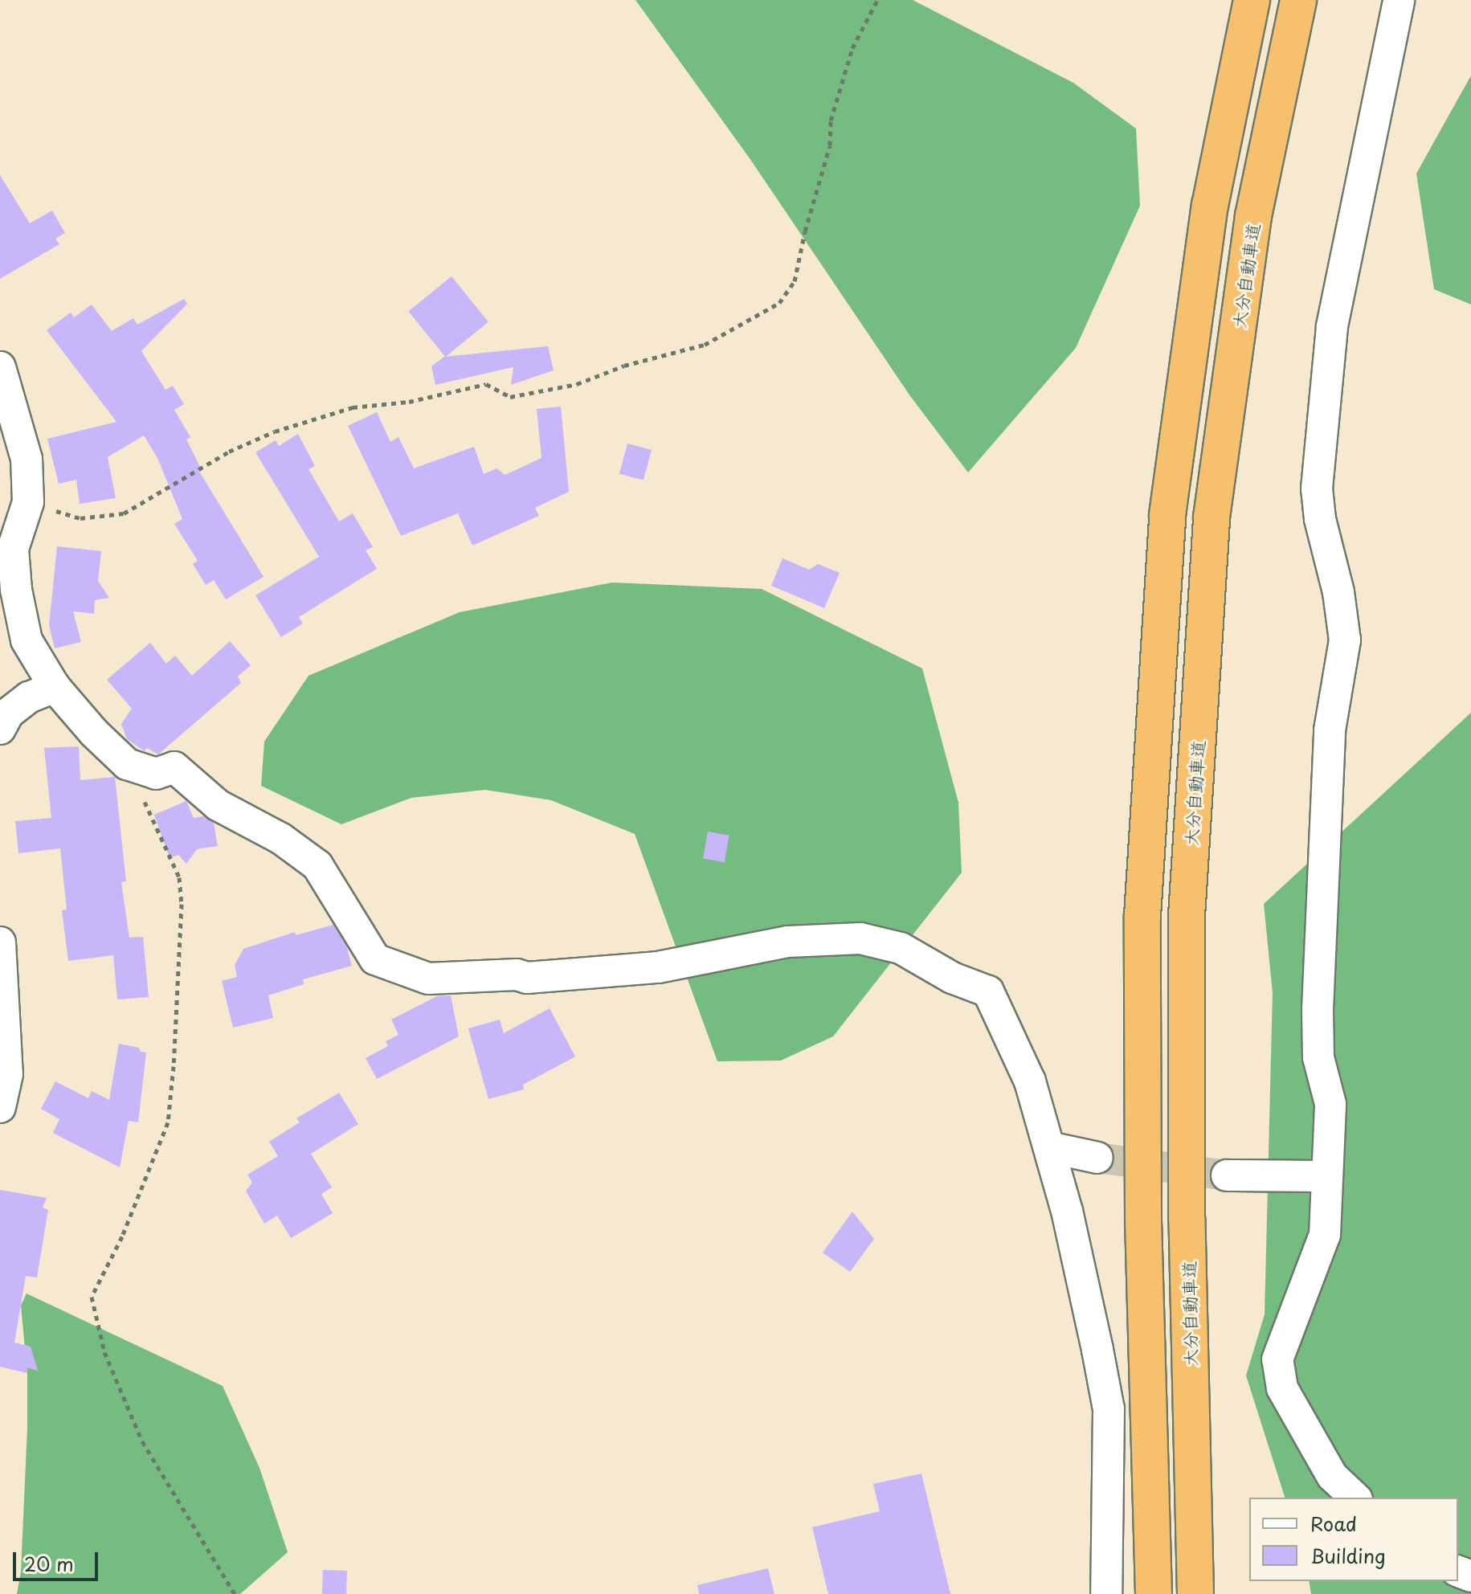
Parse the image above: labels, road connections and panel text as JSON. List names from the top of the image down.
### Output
{
  "streets": {
    "highway": ["大分自動車道"]
  },
  "legend": ["Road", "Building"],
  "scale_bar": "20 m"
}
